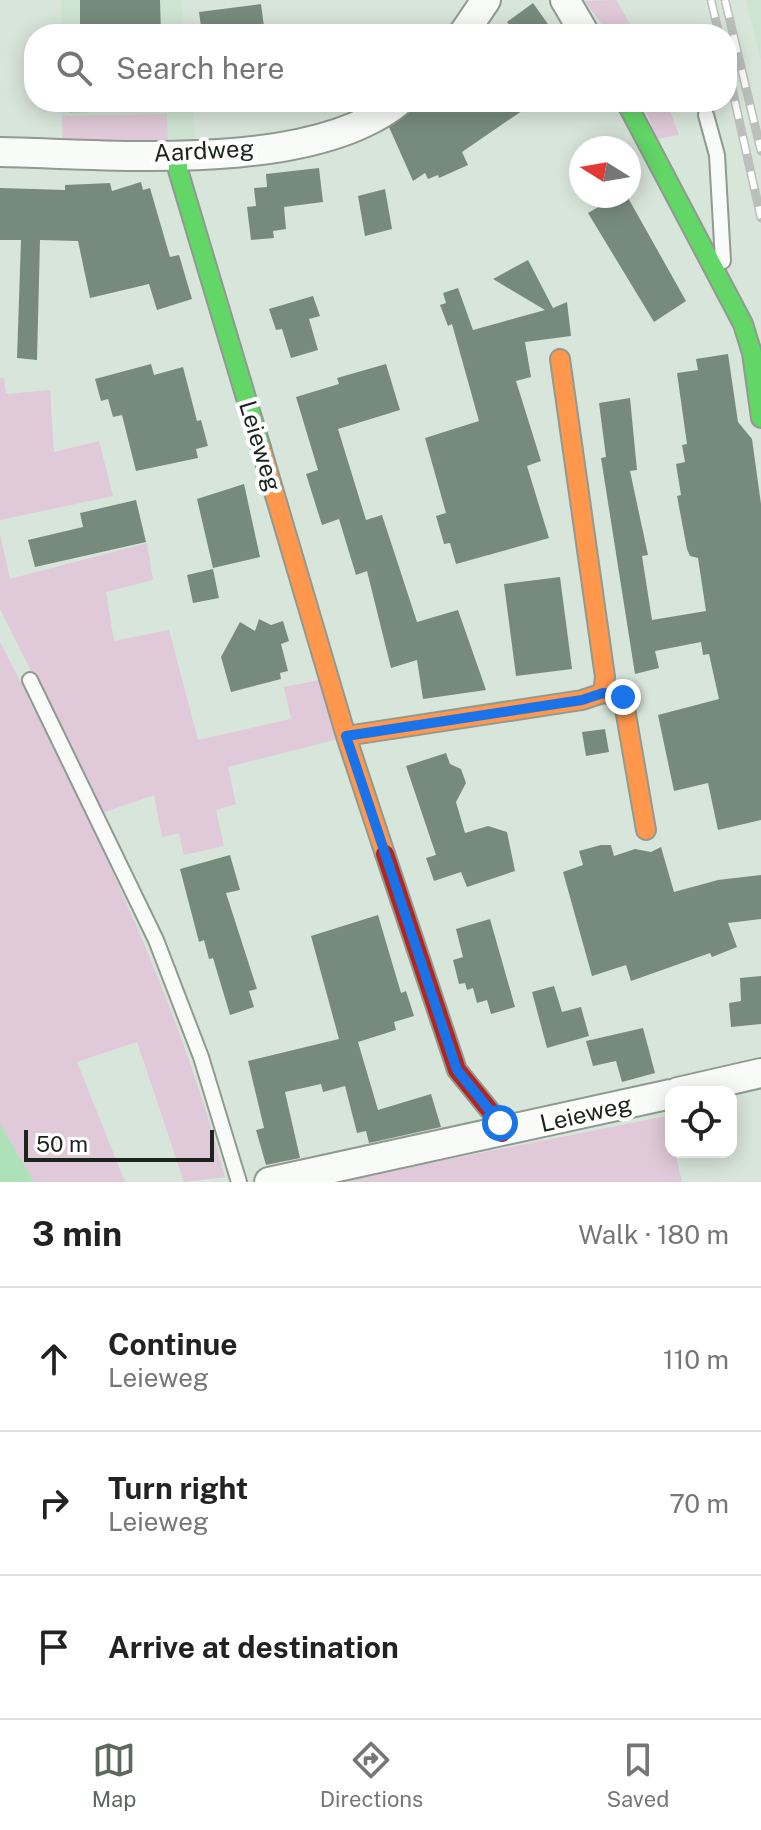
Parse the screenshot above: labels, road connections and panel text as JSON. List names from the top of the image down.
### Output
{
  "streets": {
    "street": ["Aardweg", "Leieweg"]
  },
  "crossings": [
    ["Aardweg", "Leieweg"]
  ],
  "scale_bar": "50 m",
  "north": "left",
  "page": {
    "search": "Search here",
    "scale": "50 m",
    "heading": ["3 min", "Walk · 180 m"],
    "list": [
      ["Continue", "Leieweg", "110 m"],
      ["Turn right", "Leieweg", "70 m"],
      "Arrive at destination"
    ],
    "nav": ["Map", "Directions", "Saved"]
  }
}
